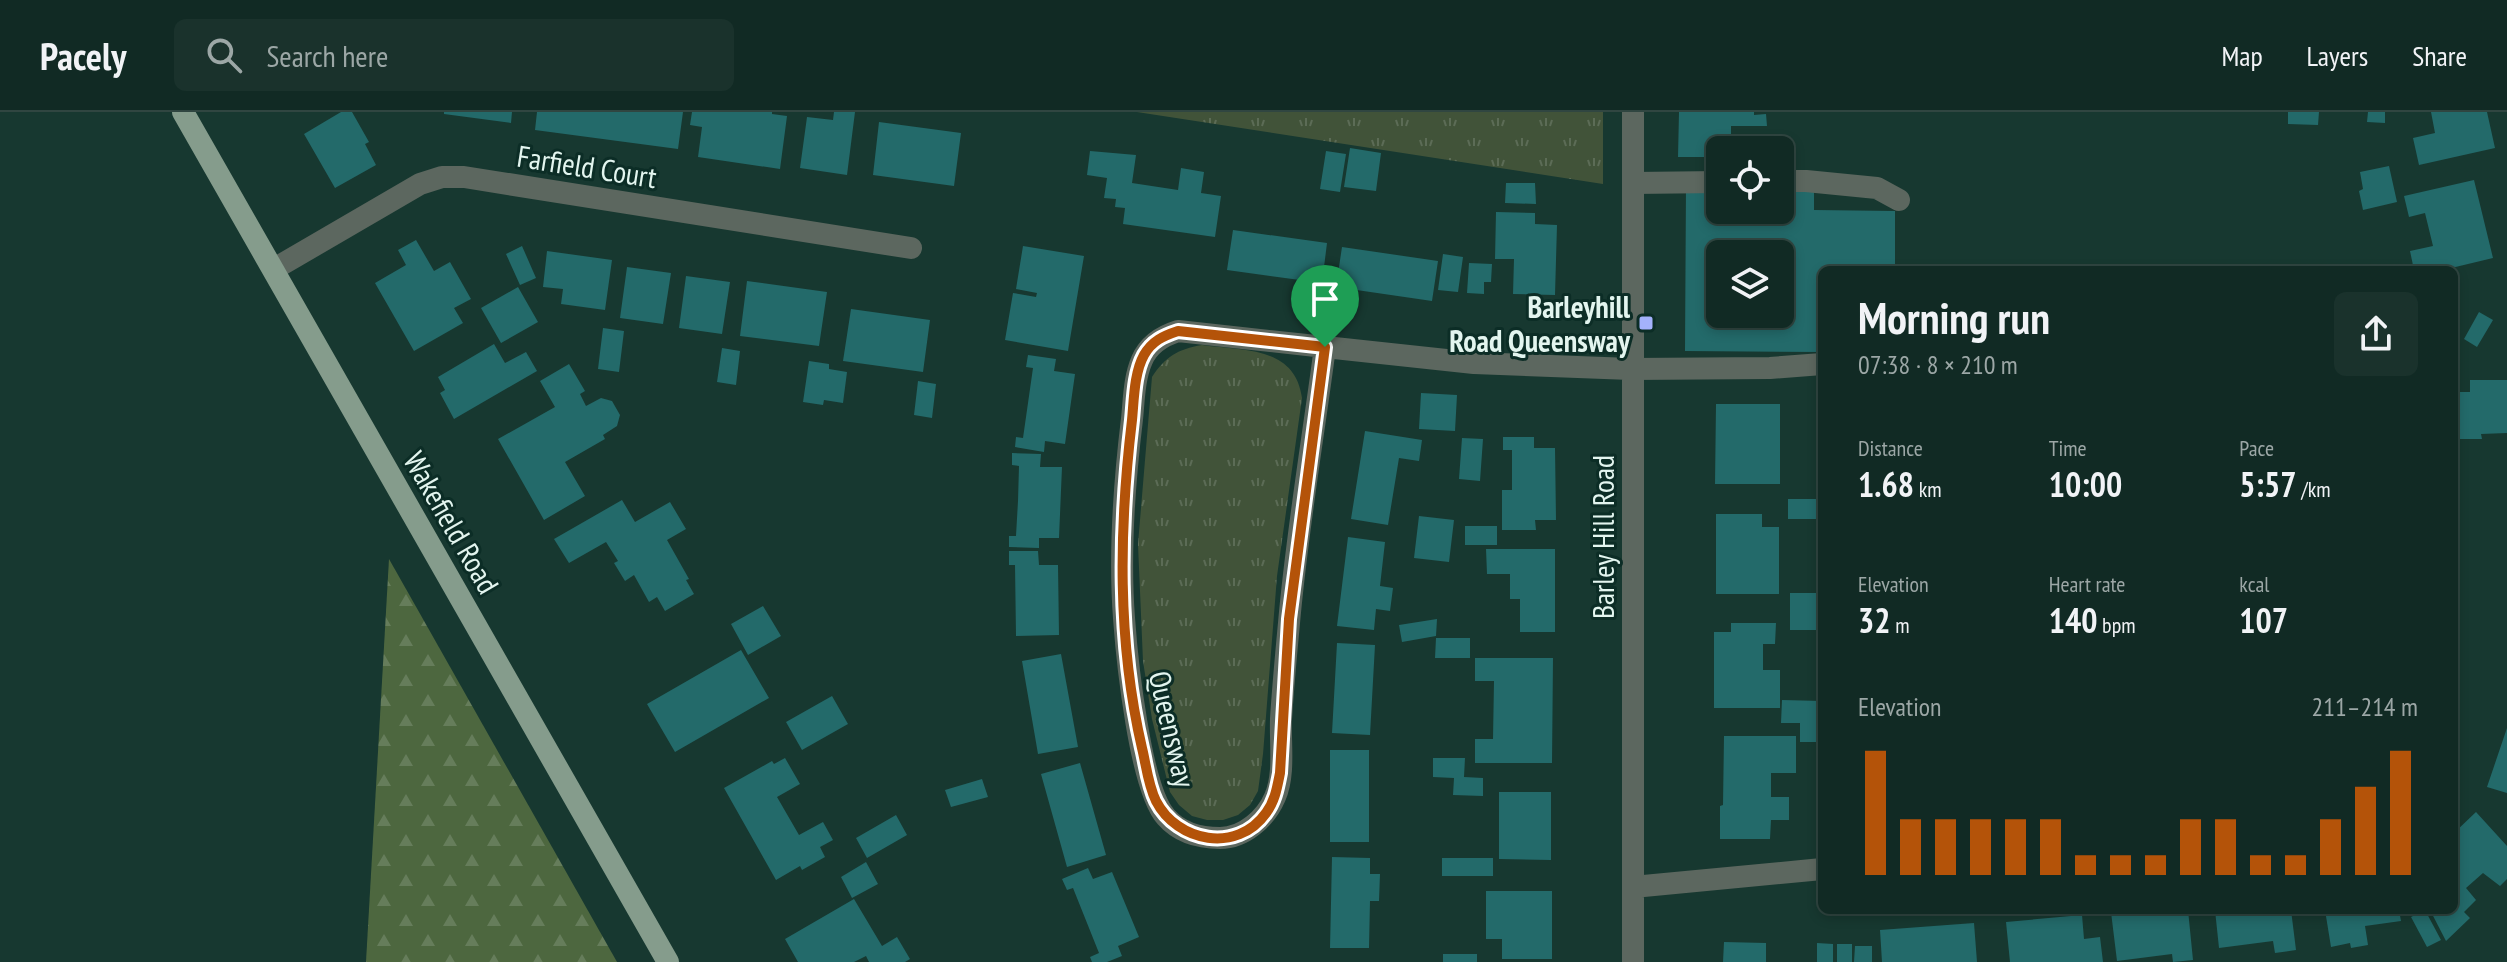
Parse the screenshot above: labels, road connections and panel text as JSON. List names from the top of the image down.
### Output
{
  "streets": {
    "main road": ["Wakefield Road"],
    "street": ["Farfield Court", "Barley Hill Road", "Queensway"]
  },
  "crossings": [
    ["Farfield Court", "Wakefield Road"],
    ["Barley Hill Road", "Queensway"]
  ],
  "places": {
    "transit": ["Barleyhill Road Queensway"]
  },
  "page": {
    "header": "Pacely",
    "search": "Search here",
    "nav": ["Map", "Layers", "Share"],
    "heading": ["Morning run", "07:38 · 8 × 210 m"],
    "stats": [
      ["Distance", "1.68 km"],
      ["Time", "10:00"],
      ["Pace", "5:57 /km"],
      ["Elevation", "32 m"],
      ["Heart rate", "140 bpm"],
      ["kcal", "107"]
    ],
    "chart": ["Elevation", "211–214 m"]
  }
}
